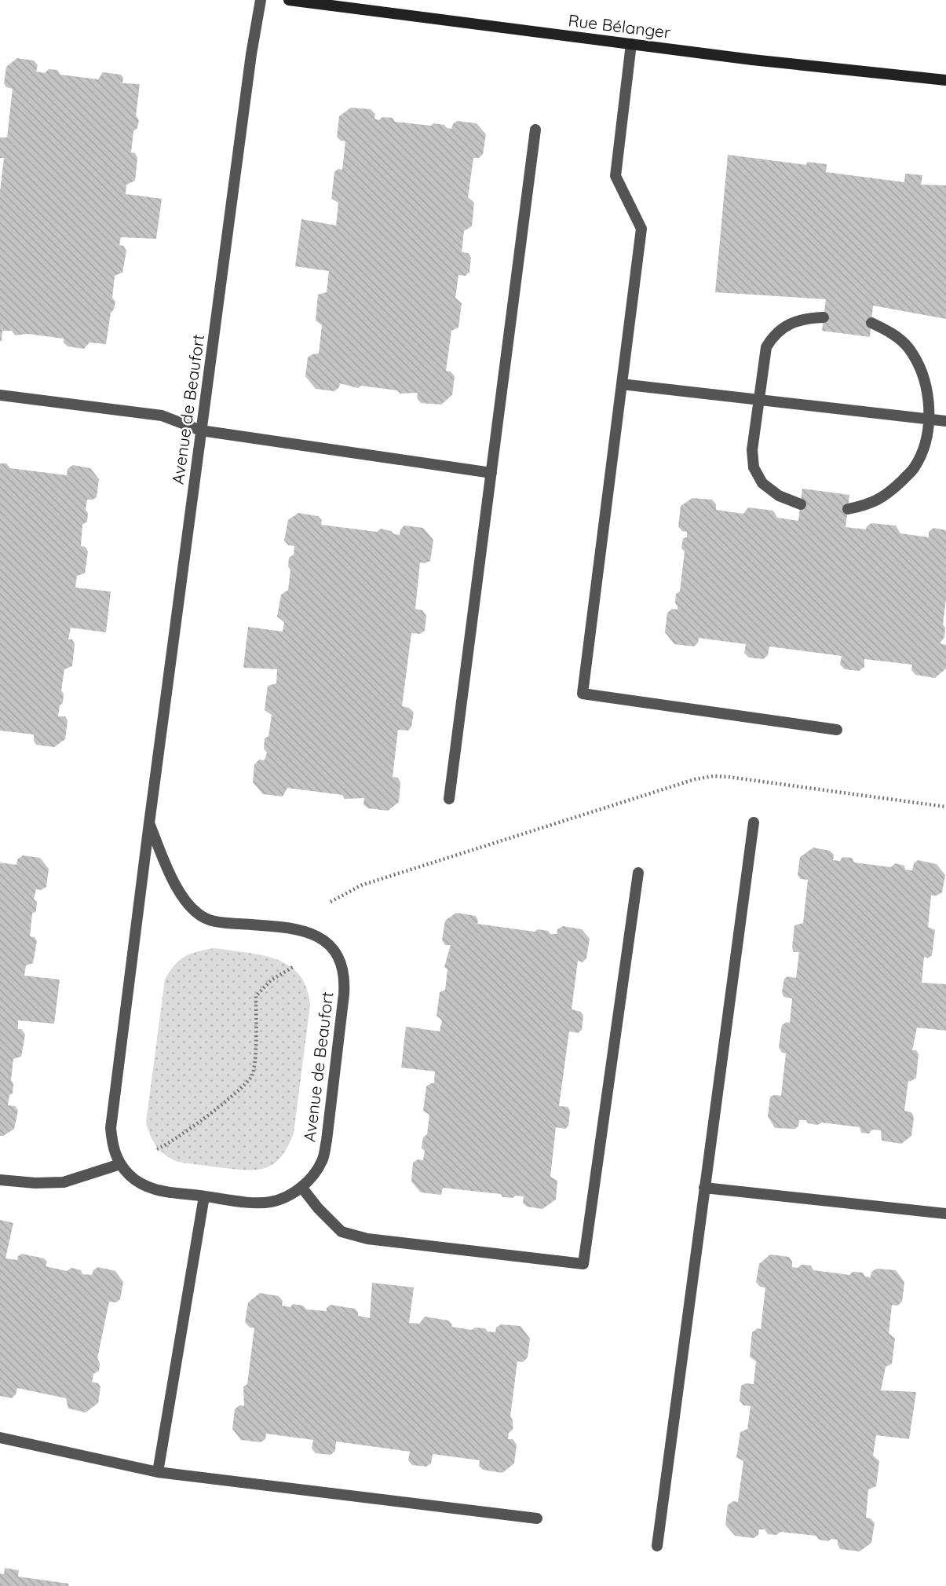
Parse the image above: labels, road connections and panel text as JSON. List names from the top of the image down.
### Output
{
  "streets": {
    "street": ["Rue Bélanger", "Avenue de Beaufort"]
  }
}
